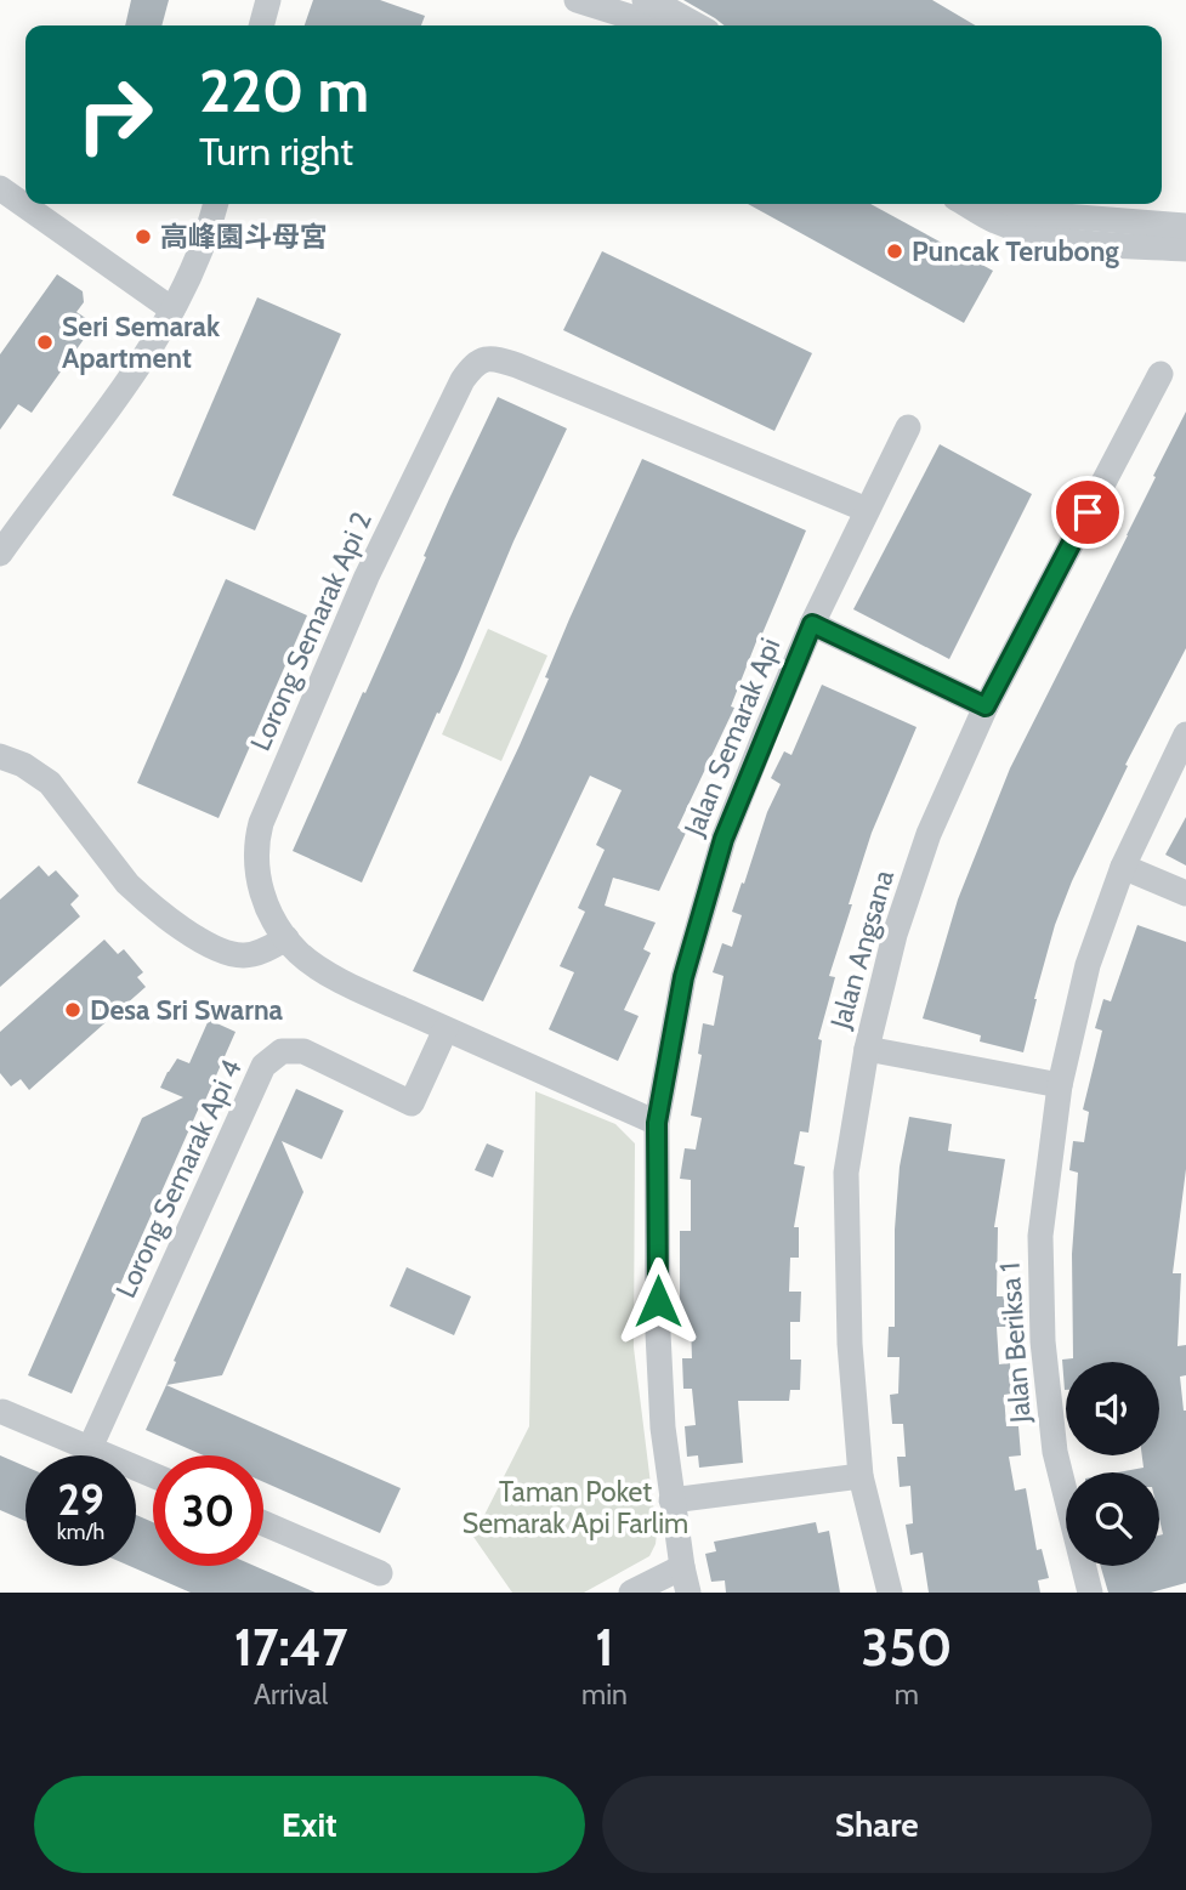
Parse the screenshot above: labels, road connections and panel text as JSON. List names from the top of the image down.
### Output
{
  "streets": {
    "street": [
      "Lorong Semarak Api 2",
      "Jalan Semarak Api",
      "Jalan Angsana",
      "Lorong Semarak Api 4",
      "Jalan Beriksa 1"
    ]
  },
  "crossings": [
    ["Lorong Semarak Api 2", "Jalan Semarak Api"],
    ["Lorong Semarak Api 2", "Lorong Semarak Api 4"]
  ],
  "parks": ["Taman Poket Semarak Api Farlim"],
  "places": [
    "高峰園斗母宮",
    "Puncak Terubong",
    "Seri Semarak Apartment",
    "Desa Sri Swarna"
  ],
  "page": {
    "turn": ["220 m", "Turn right"],
    "speed": "29 km/h",
    "limit": "30",
    "eta": [
      "17:47",
      "Arrival",
      "1",
      "min",
      "350",
      "m"
    ],
    "buttons": ["Exit", "Share"]
  }
}
